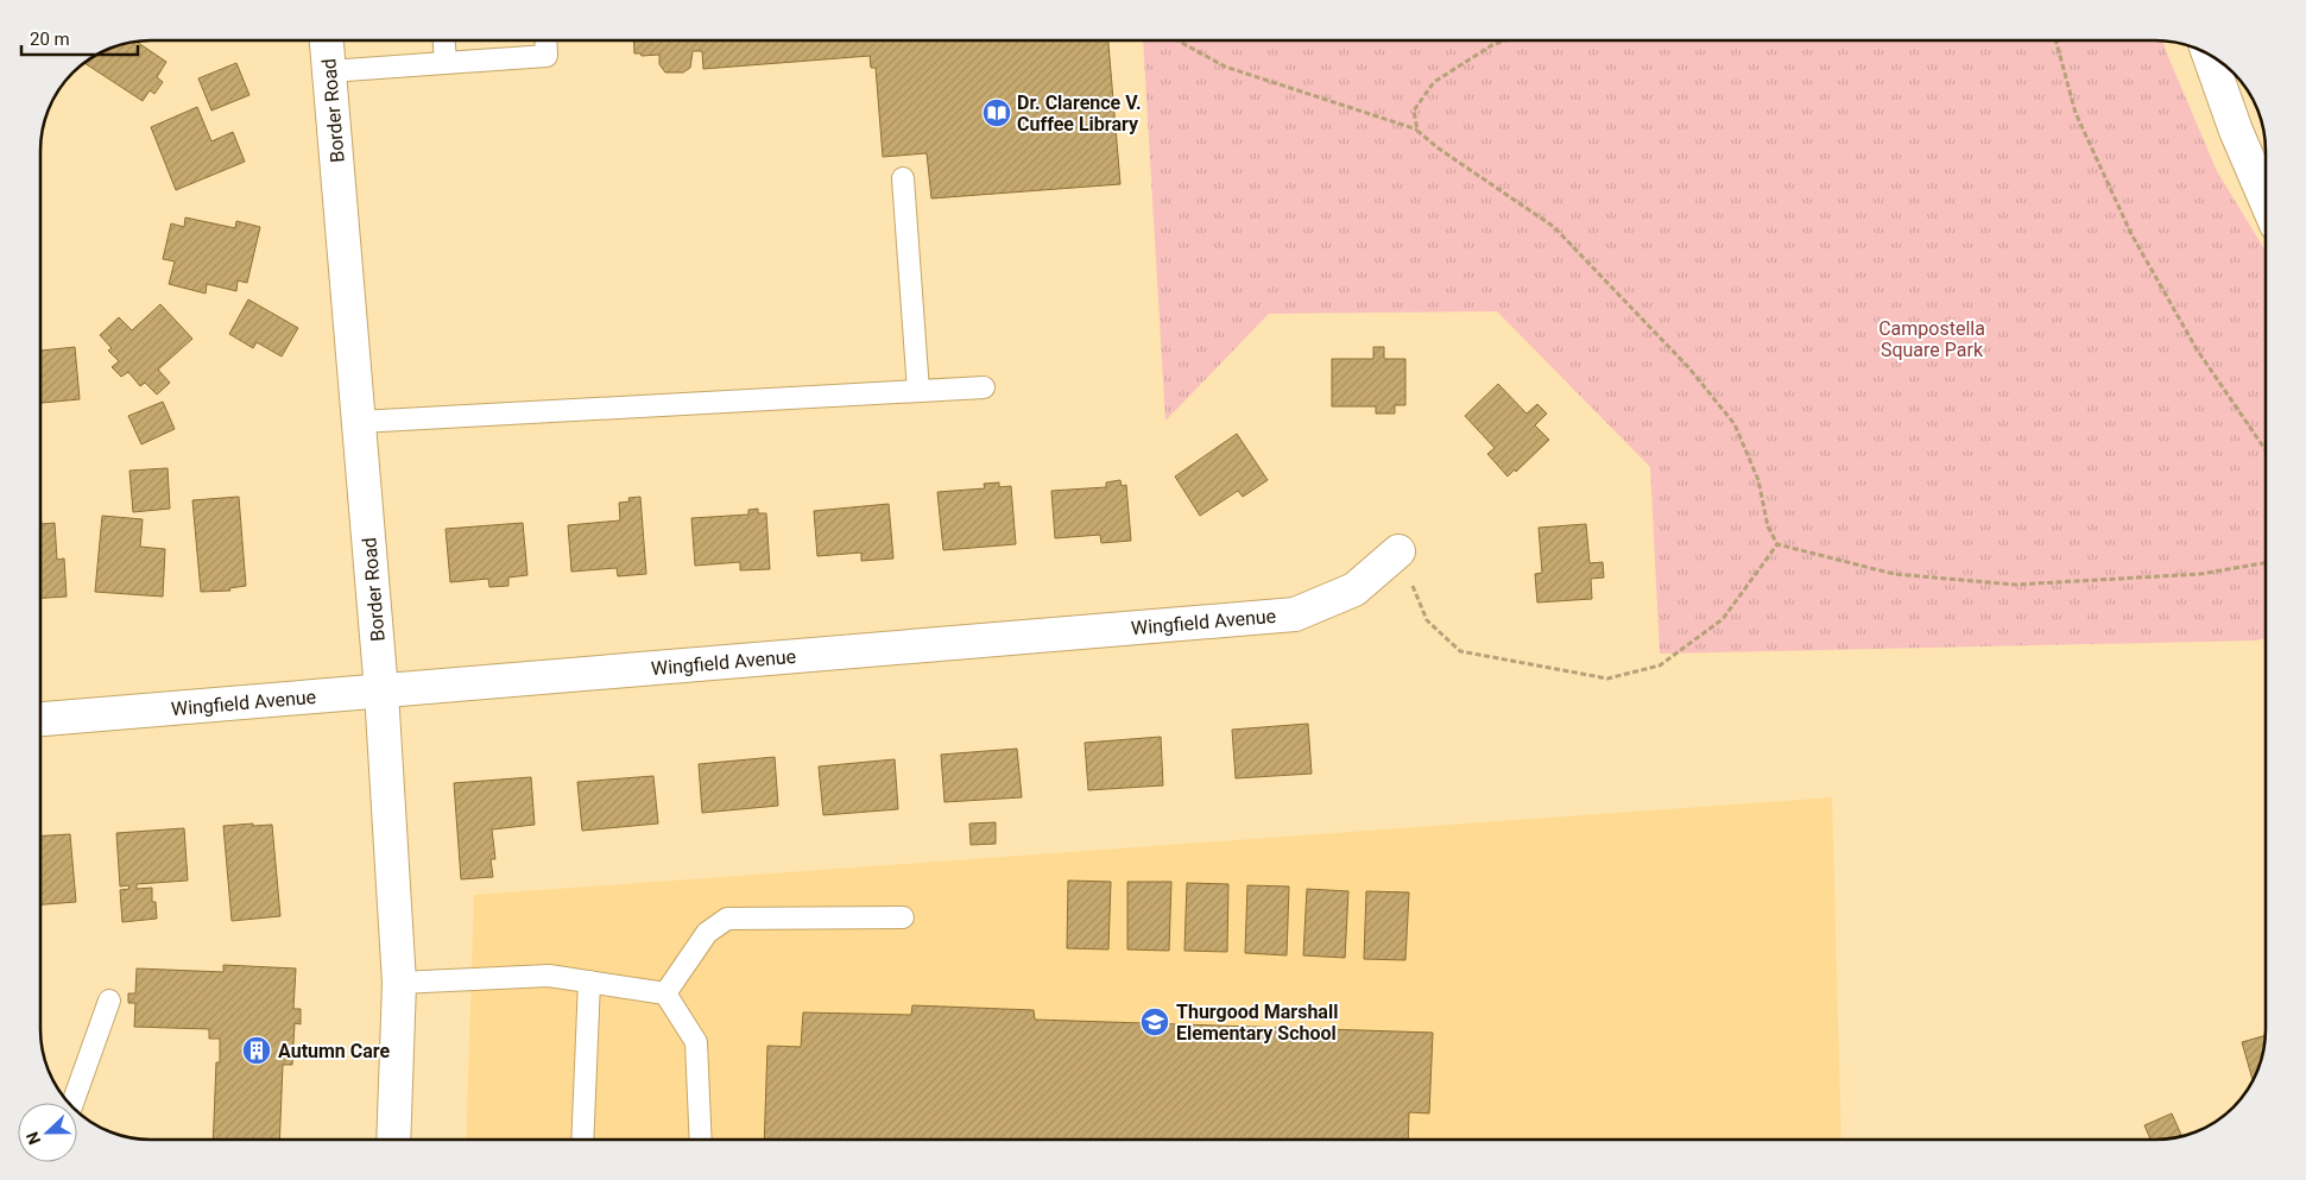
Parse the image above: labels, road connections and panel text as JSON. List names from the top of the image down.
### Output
{
  "streets": {
    "street": ["Border Road", "Wingfield Avenue"]
  },
  "crossings": [
    ["Border Road", "Wingfield Avenue"]
  ],
  "parks": ["Campostella Square Park"],
  "places": {
    "library": ["Dr. Clarence V. Cuffee Library"],
    "school or university": ["Thurgood Marshall Elementary School"],
    "building": ["Autumn Care"]
  },
  "scale_bar": "20 m",
  "north": "left"
}
